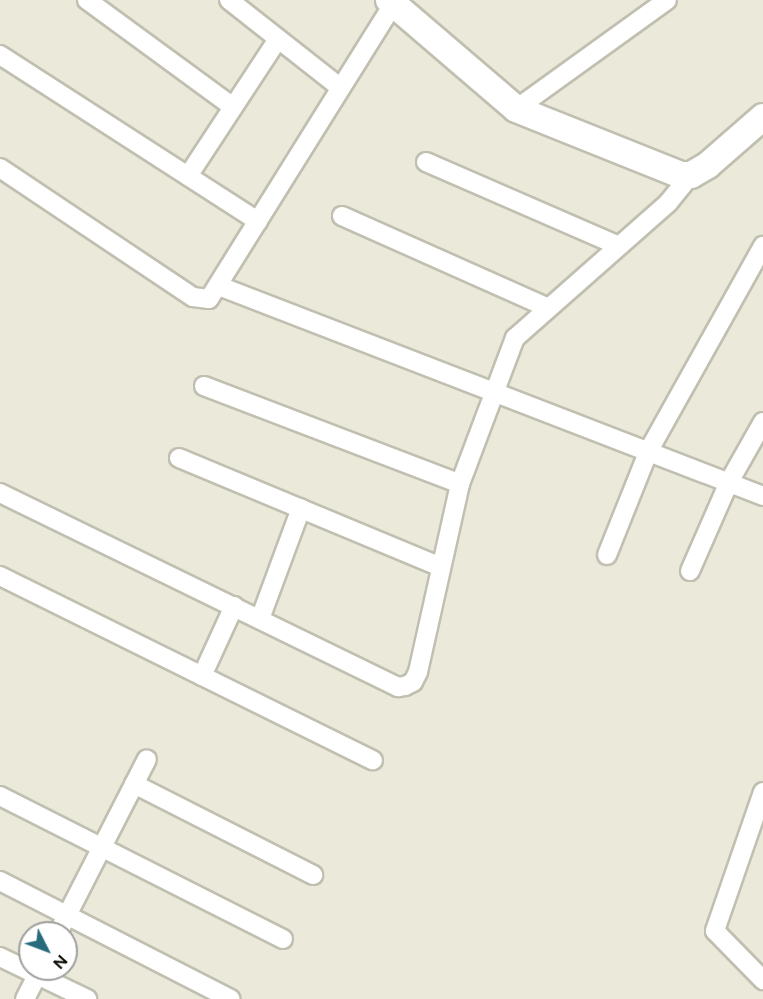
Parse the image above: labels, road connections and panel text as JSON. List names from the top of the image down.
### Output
{
  "north": "bottom right"
}
